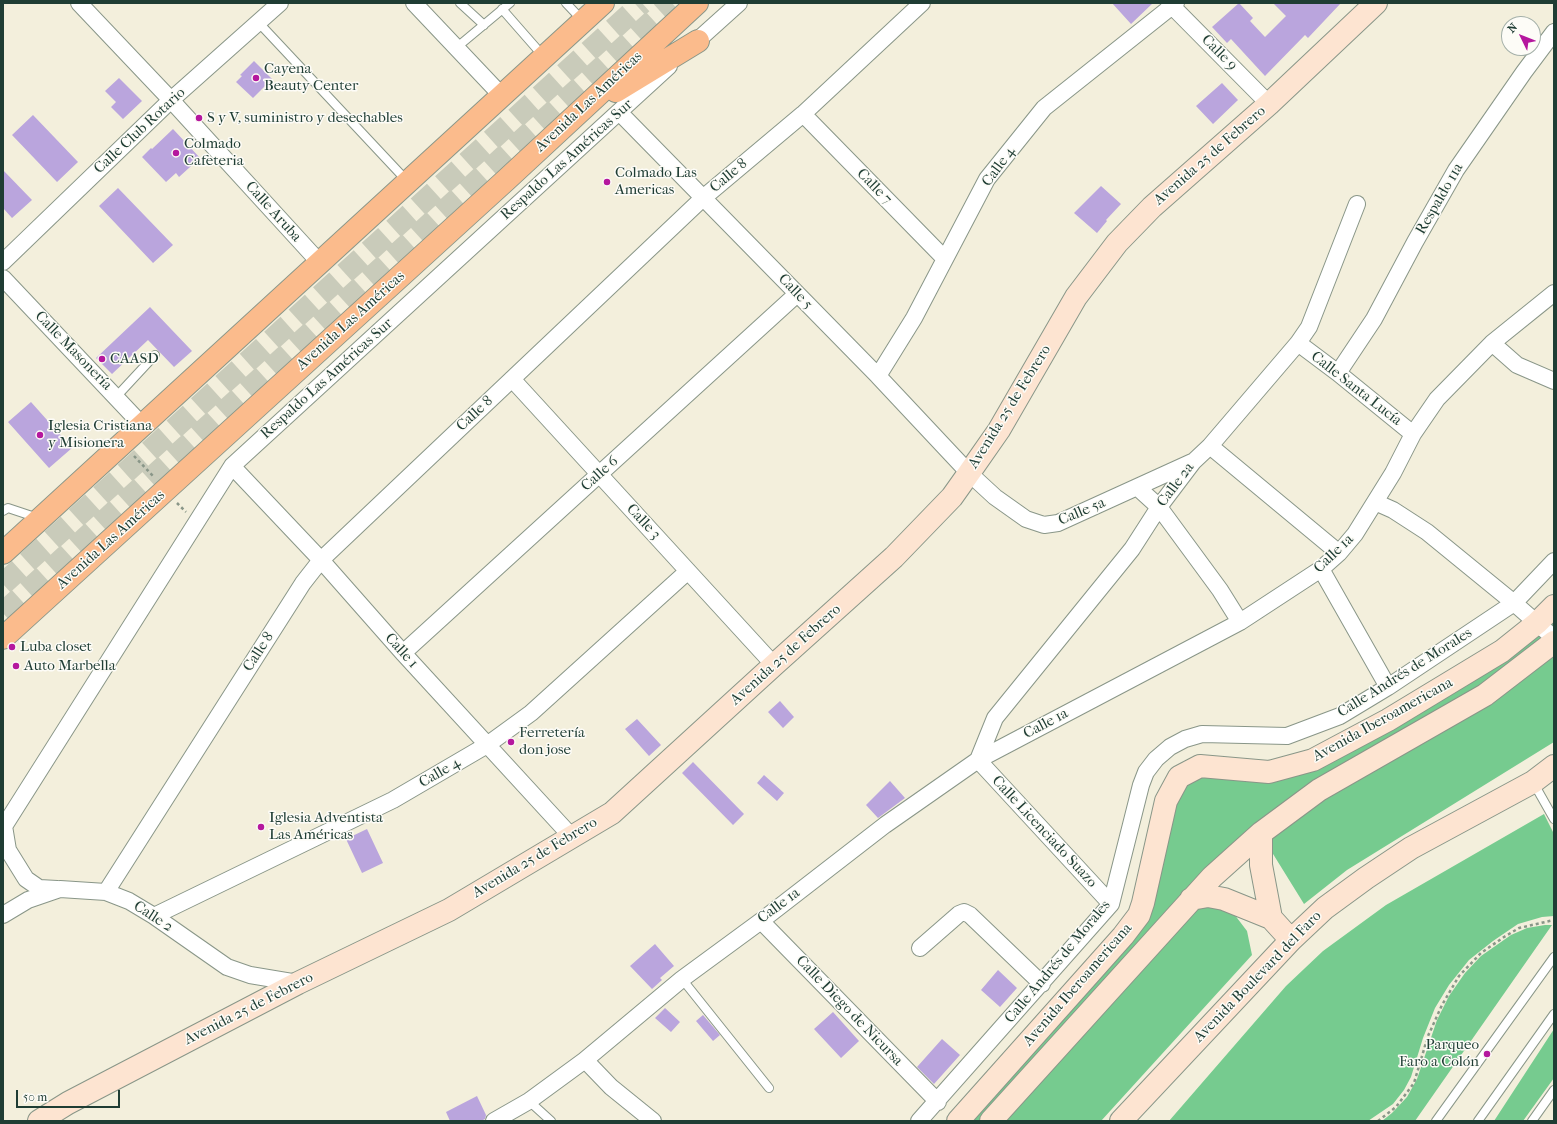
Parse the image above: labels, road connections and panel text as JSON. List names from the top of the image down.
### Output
{
  "streets": {
    "main road": ["Avenida Las Américas"],
    "street": [
      "Calle 9",
      "Calle Club Rotario",
      "Avenida 25 de Febrero",
      "Respaldo Las Américas Sur",
      "Calle 4",
      "Calle 8",
      "Calle 7",
      "Respaldo 11a",
      "Calle Aruba",
      "Calle 5",
      "Calle Masonería",
      "Calle Santa Lucía",
      "Calle 6",
      "Calle 2a",
      "Calle 5a",
      "Calle 3",
      "Calle 1a",
      "Calle 1",
      "Calle Andrés de Morales",
      "Avenida Iberoamericana",
      "Calle Licenciado Suazo",
      "Calle 2",
      "Avenida Boulevard del Faro",
      "Calle Diego de Nicursa"
    ]
  },
  "crossings": [
    ["Calle 9", "Avenida 25 de Febrero"],
    ["Calle 9", "Calle 4"],
    ["Calle Club Rotario", "Calle Aruba"],
    ["Avenida 25 de Febrero", "Calle 5"],
    ["Avenida 25 de Febrero", "Calle 5a"],
    ["Avenida 25 de Febrero", "Calle 3"],
    ["Avenida 25 de Febrero", "Calle 1"],
    ["Avenida 25 de Febrero", "Calle 2"],
    ["Respaldo Las Américas Sur", "Calle 5"],
    ["Respaldo Las Américas Sur", "Calle 1"],
    ["Calle 4", "Calle 7"],
    ["Calle 4", "Calle 5"],
    ["Calle 4", "Calle 3"],
    ["Calle 4", "Calle 1"],
    ["Calle 4", "Calle 2"],
    ["Calle 8", "Calle 7"],
    ["Calle 8", "Calle 5"],
    ["Calle 8", "Calle 3"],
    ["Calle 8", "Calle 1"],
    ["Calle 8", "Calle 2"],
    ["Respaldo 11a", "Calle Santa Lucía"],
    ["Calle 5", "Calle 6"],
    ["Calle 5", "Calle 5a"],
    ["Calle Santa Lucía", "Calle 2a"],
    ["Calle Santa Lucía", "Calle 1a"],
    ["Calle 6", "Calle 3"],
    ["Calle 6", "Calle 1"],
    ["Calle 2a", "Calle 5a"],
    ["Calle 2a", "Calle 1a"],
    ["Calle 2a", "Calle Licenciado Suazo"],
    ["Calle 1a", "Calle Licenciado Suazo"],
    ["Calle 1a", "Calle Diego de Nicursa"],
    ["Calle Andrés de Morales", "Calle Licenciado Suazo"],
    ["Calle Andrés de Morales", "Calle Diego de Nicursa"]
  ],
  "places": [
    "Cayena Beauty Center",
    "S y V, suministro y desechables",
    "Colmado Cafeteria",
    "Colmado Las Americas",
    "CAASD",
    "Iglesia Cristiana y Misionera",
    "Luba closet",
    "Auto Marbella",
    "Ferretería don jose",
    "Iglesia Adventista Las Américas",
    "Parqueo Faro a Colón"
  ],
  "scale_bar": "50 m",
  "north": "top left"
}
